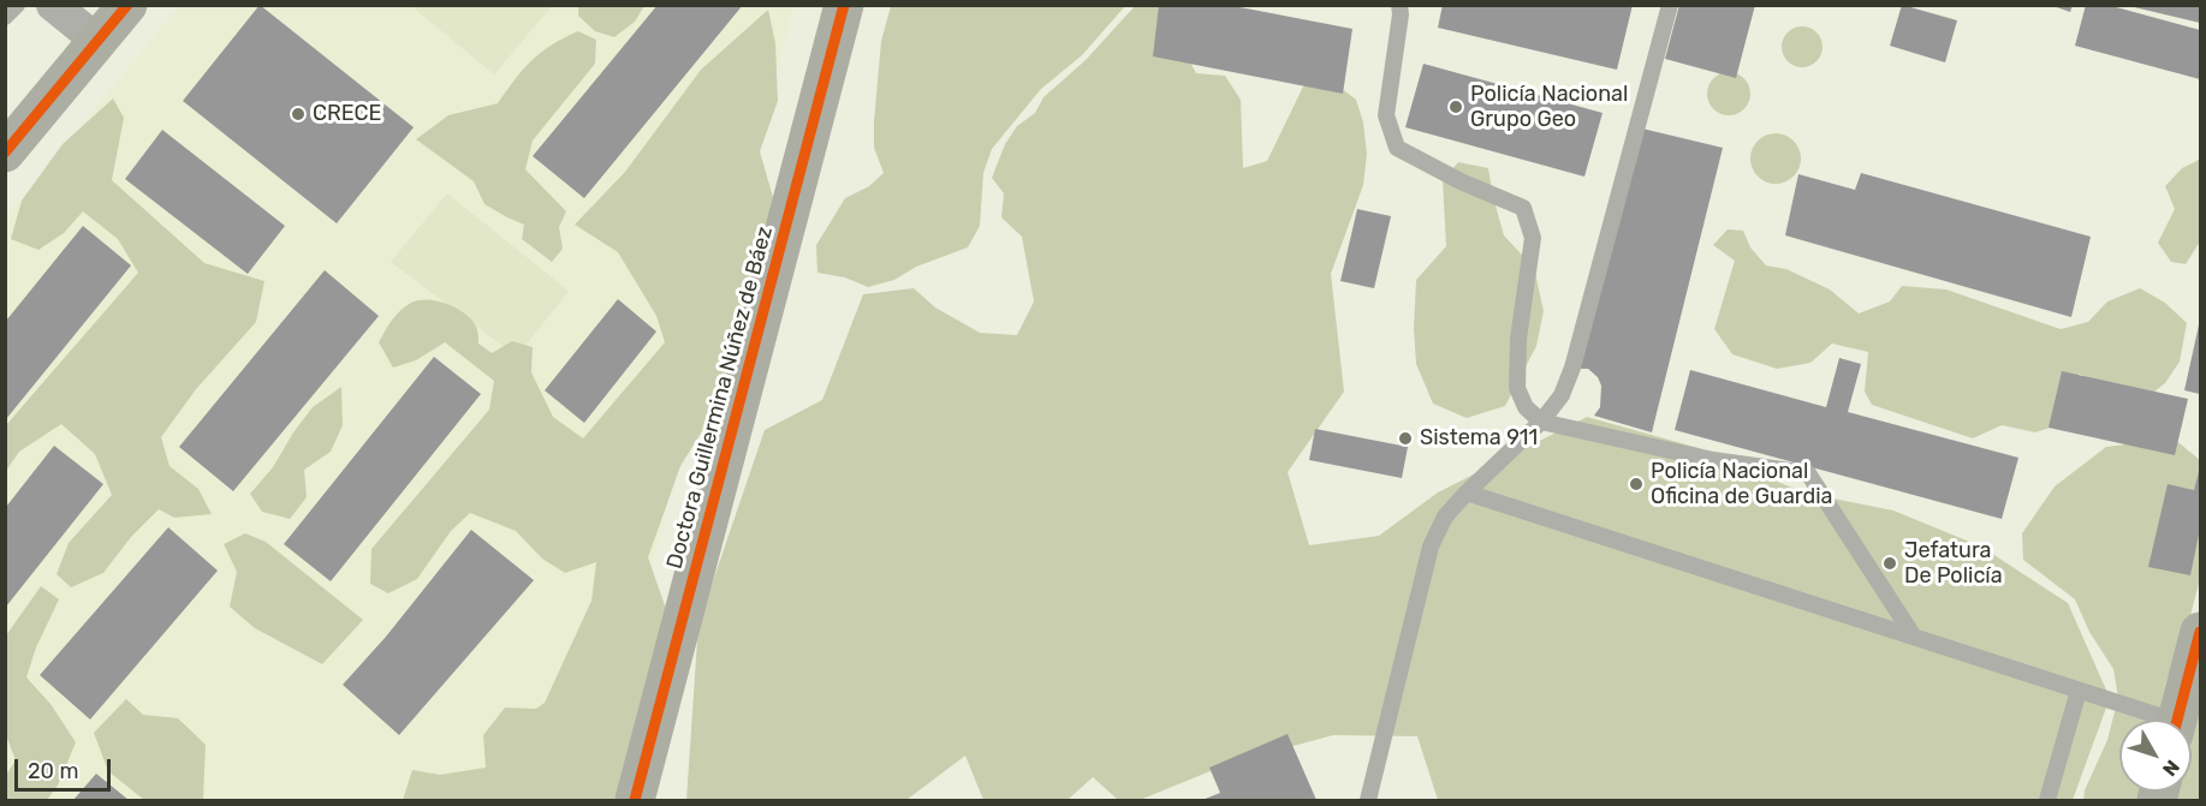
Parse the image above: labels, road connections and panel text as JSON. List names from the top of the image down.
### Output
{
  "streets": {
    "street": ["Doctora Guillermina Núñez de Báez"]
  },
  "places": [
    "Policía Nacional Grupo Geo",
    "CRECE",
    "Sistema 911",
    "Policía Nacional Oficina de Guardia",
    "Jefatura De Policía"
  ],
  "scale_bar": "20 m",
  "north": "bottom right"
}
